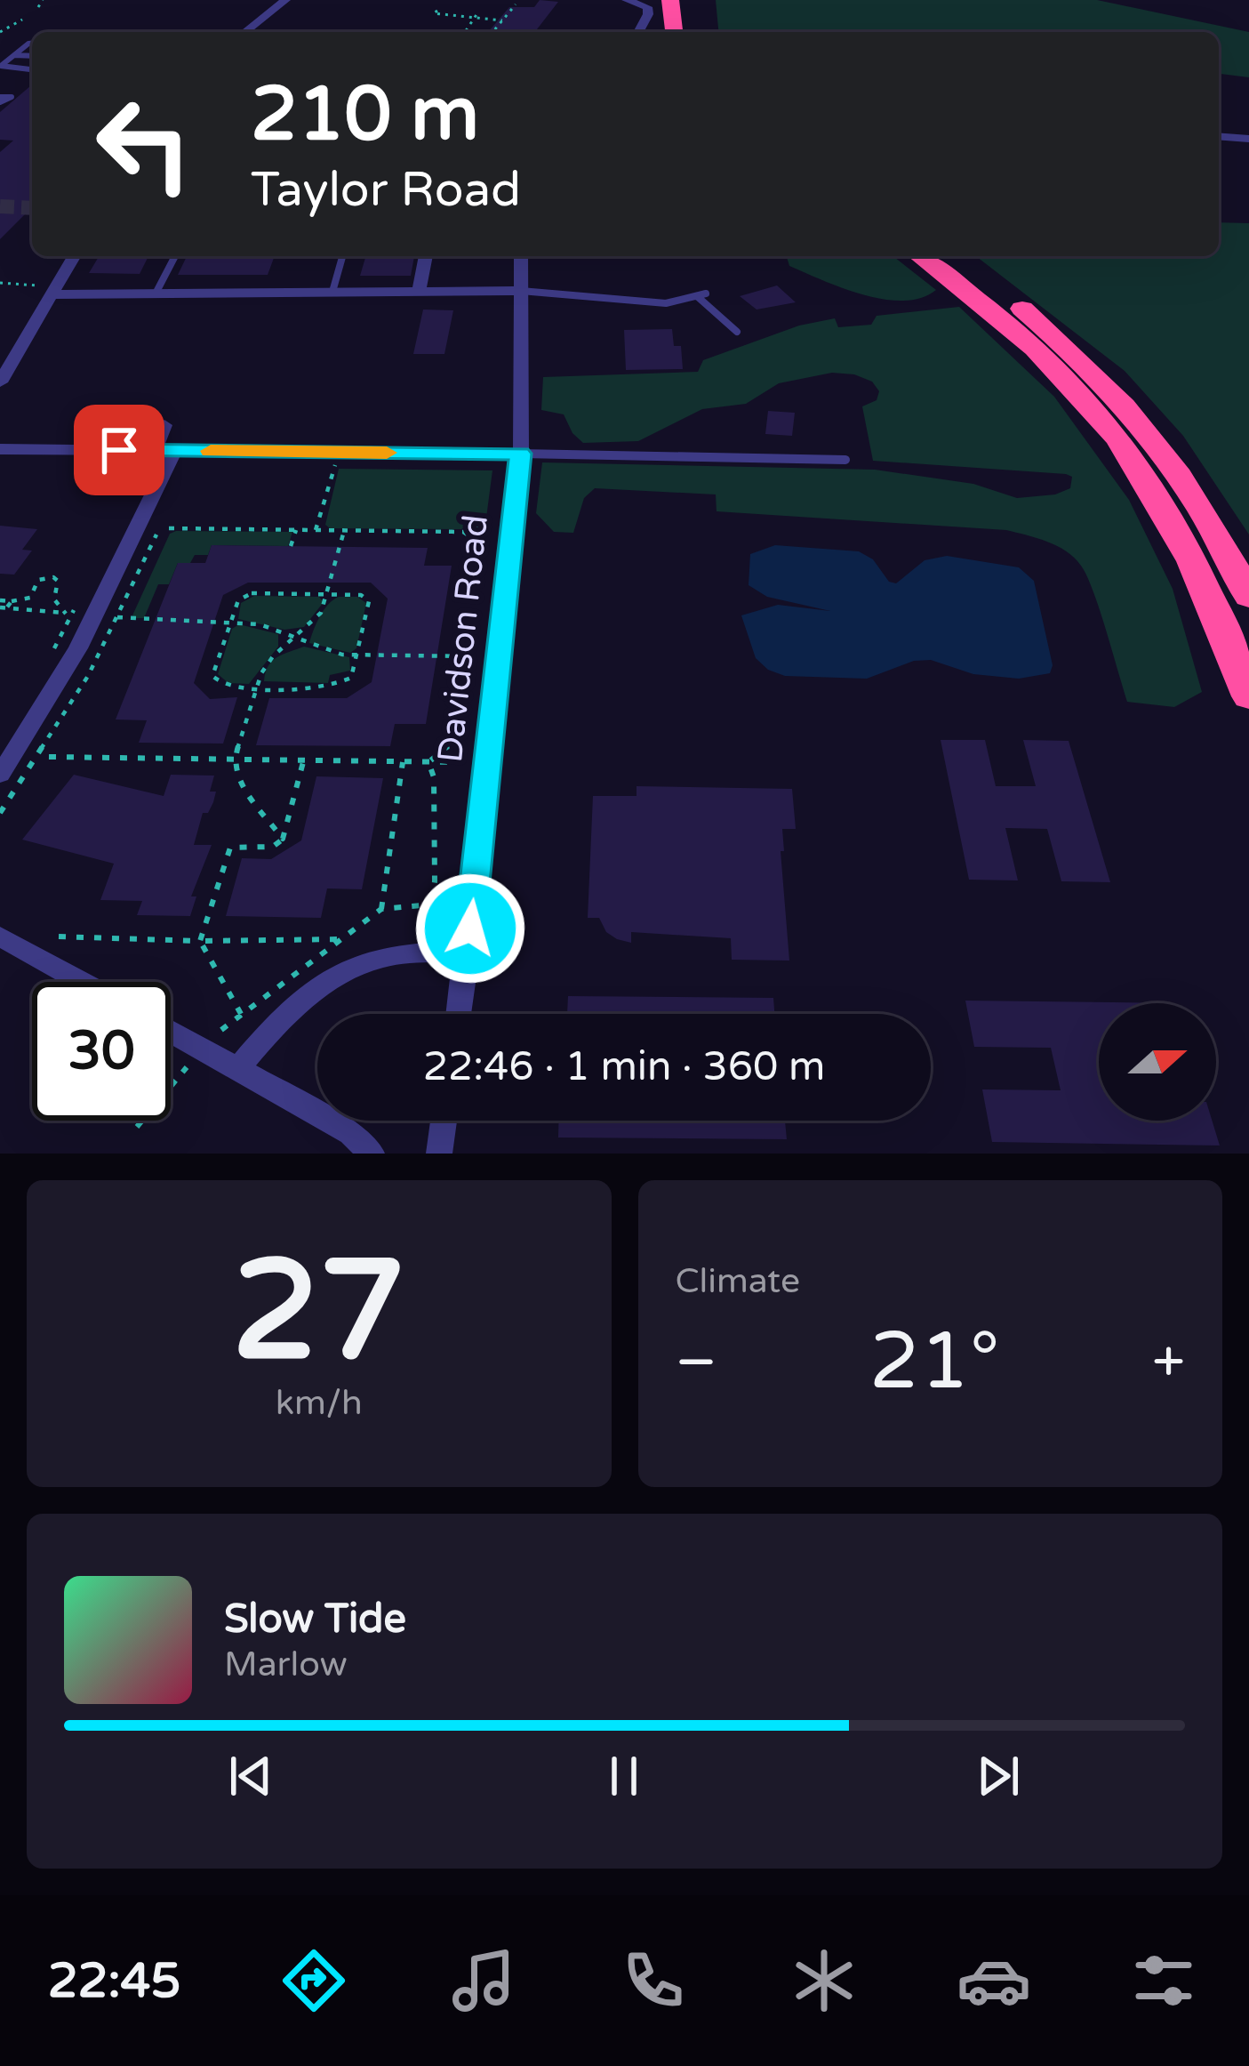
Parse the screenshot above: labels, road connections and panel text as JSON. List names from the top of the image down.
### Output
{
  "streets": {
    "street": ["Davidson Road"]
  },
  "north": "right",
  "page": {
    "turn": ["210 m", "Taylor Road"],
    "limit": "30",
    "trip": "22:46 · 1 min · 360 m",
    "tile": [
      ["27", "km/h"],
      "Climate"
    ],
    "heat": ["−", "21°", "+"],
    "song": ["Slow Tide", "Marlow"],
    "tabs": "22:45"
  }
}
